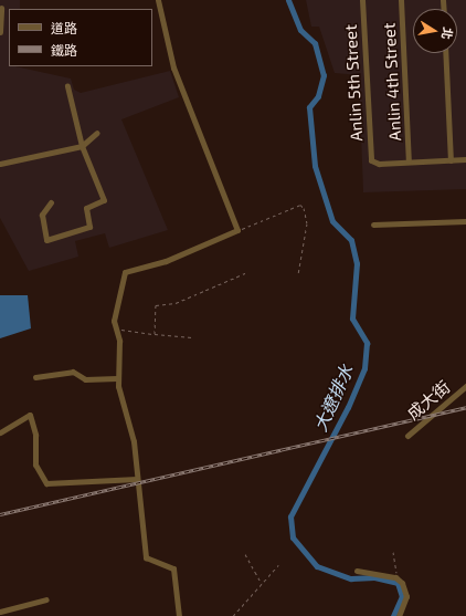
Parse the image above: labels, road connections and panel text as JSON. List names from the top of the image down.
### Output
{
  "streets": {
    "street": ["Anlin 4th Street", "Anlin 5th Street", "成大街"]
  },
  "crossings": [
    ["Anlin 4th Street", "Anlin 5th Street"]
  ],
  "water": ["大遼排水"],
  "legend": ["道路", "鐵路"],
  "north": "right"
}
